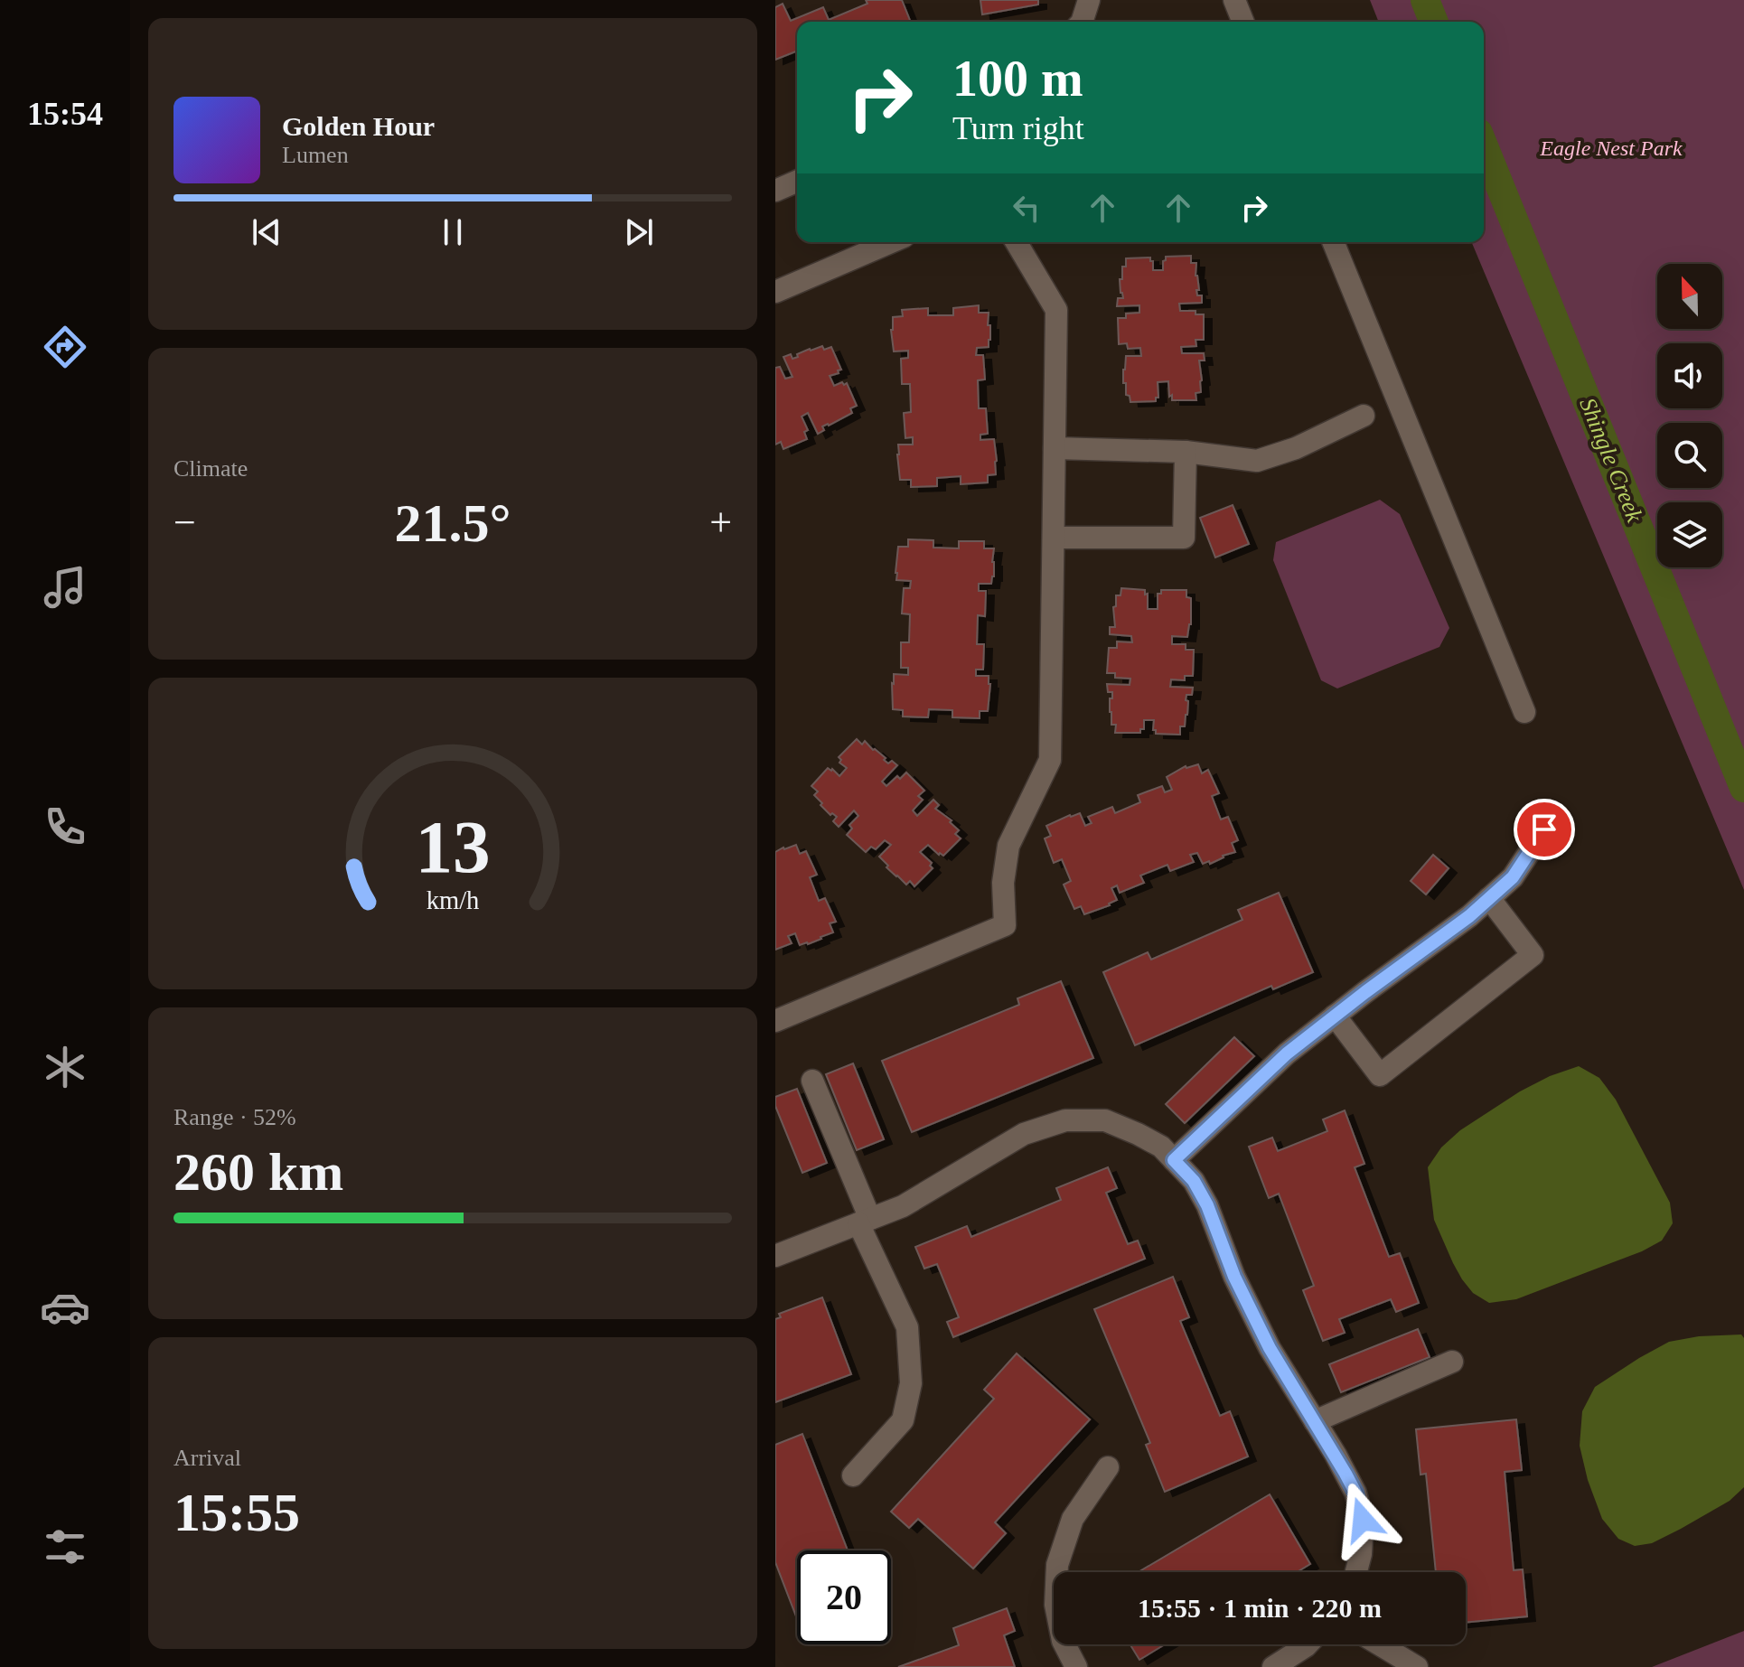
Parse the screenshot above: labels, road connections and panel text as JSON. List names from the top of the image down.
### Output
{
  "water": ["Shingle Creek"],
  "parks": ["Eagle Nest Park"],
  "north": "top",
  "page": {
    "tabs": "15:54",
    "turn": ["100 m", "Turn right"],
    "song": ["Golden Hour", "Lumen"],
    "tile": [
      "Climate",
      ["Range · 52%", "260 km"],
      ["Arrival", "15:55"]
    ],
    "heat": ["−", "21.5°", "+"],
    "limit": "20",
    "trip": "15:55 · 1 min · 220 m",
    "gauge": ["13", "km/h"]
  }
}
